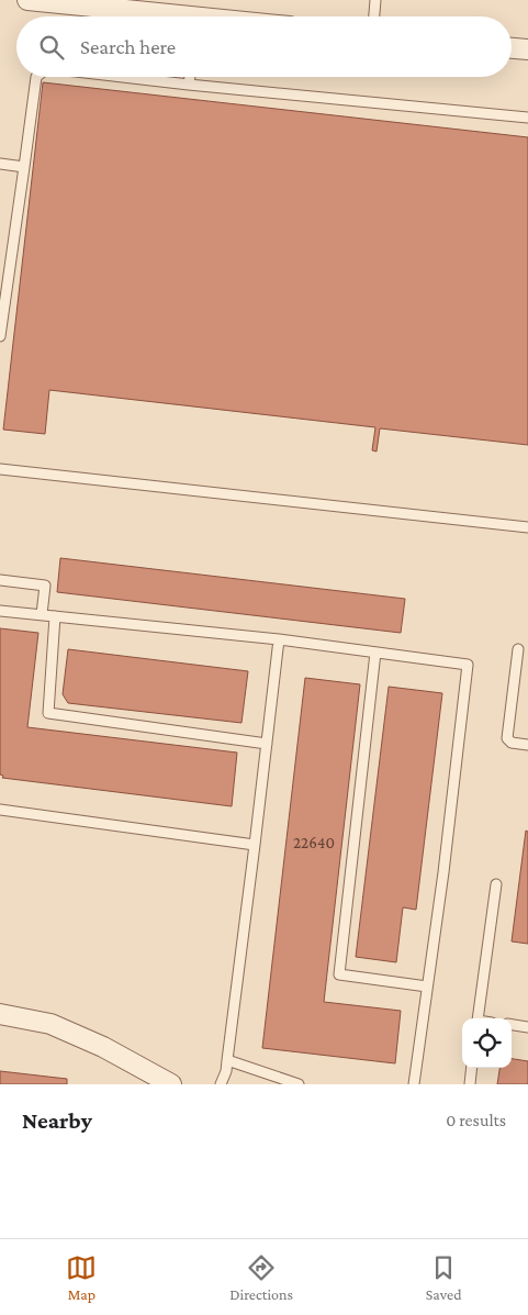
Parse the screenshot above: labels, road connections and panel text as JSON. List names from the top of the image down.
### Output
{
  "house_numbers": ["22640"],
  "page": {
    "search": "Search here",
    "heading": ["Nearby", "0 results"],
    "nav": ["Map", "Directions", "Saved"]
  }
}
